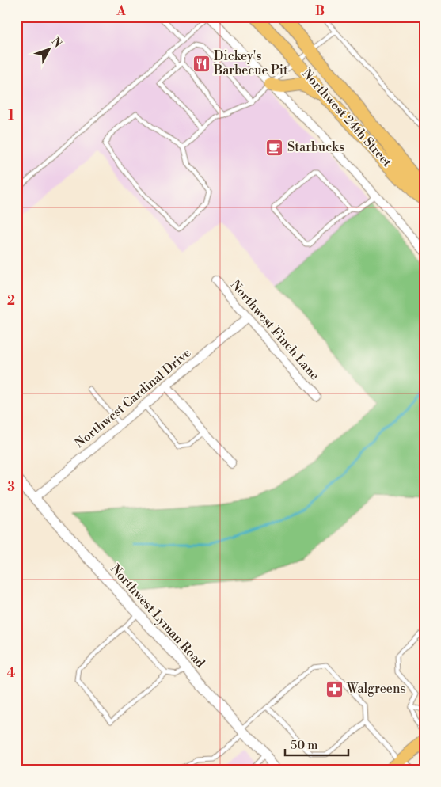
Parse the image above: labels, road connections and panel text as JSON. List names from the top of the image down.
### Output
{
  "streets": {
    "highway": ["Northwest 24th Street"],
    "street": ["Northwest Finch Lane", "Northwest Cardinal Drive", "Northwest Lyman Road"]
  },
  "crossings": [
    ["Northwest Finch Lane", "Northwest Cardinal Drive"],
    ["Northwest Cardinal Drive", "Northwest Lyman Road"]
  ],
  "places": {
    "restaurant": ["Dickey's Barbecue Pit"],
    "cafe": ["Starbucks"],
    "pharmacy": ["Walgreens"]
  },
  "scale_bar": "50 m",
  "north": "top right",
  "grid": {
    "columns": ["A", "B"],
    "rows": [
      "1",
      "2",
      "3",
      "4"
    ]
  }
}
